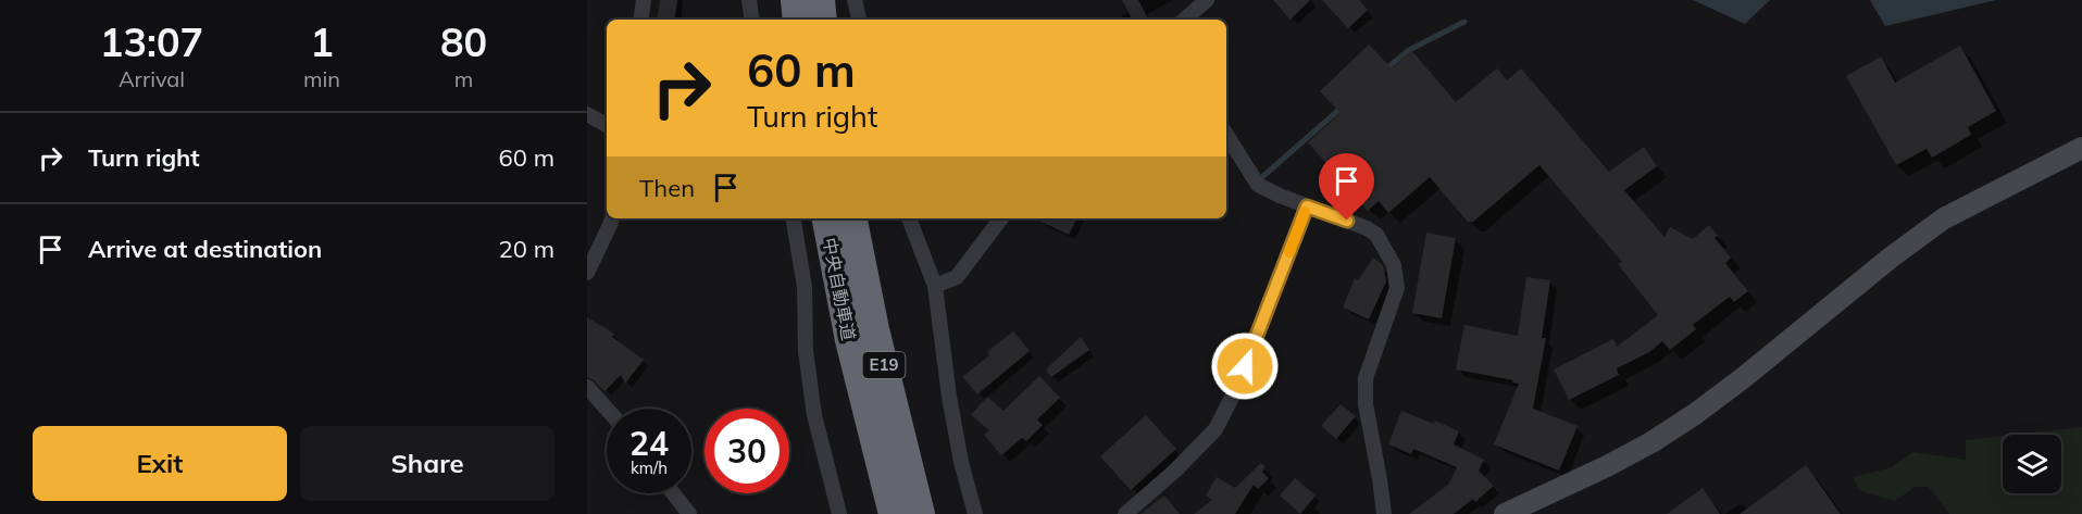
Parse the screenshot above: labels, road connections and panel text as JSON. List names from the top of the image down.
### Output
{
  "streets": {
    "highway": ["中央自動車道", "E19"]
  },
  "page": {
    "eta": [
      "13:07",
      "Arrival",
      "1",
      "min",
      "80",
      "m"
    ],
    "turn": ["60 m", "Turn right"],
    "list": [
      {
        "name": "Turn right",
        "value": "60 m"
      },
      {
        "name": "Arrive at destination",
        "value": "20 m"
      }
    ],
    "then": "Then",
    "speed": "24 km/h",
    "limit": "30",
    "buttons": ["Exit", "Share"]
  }
}
